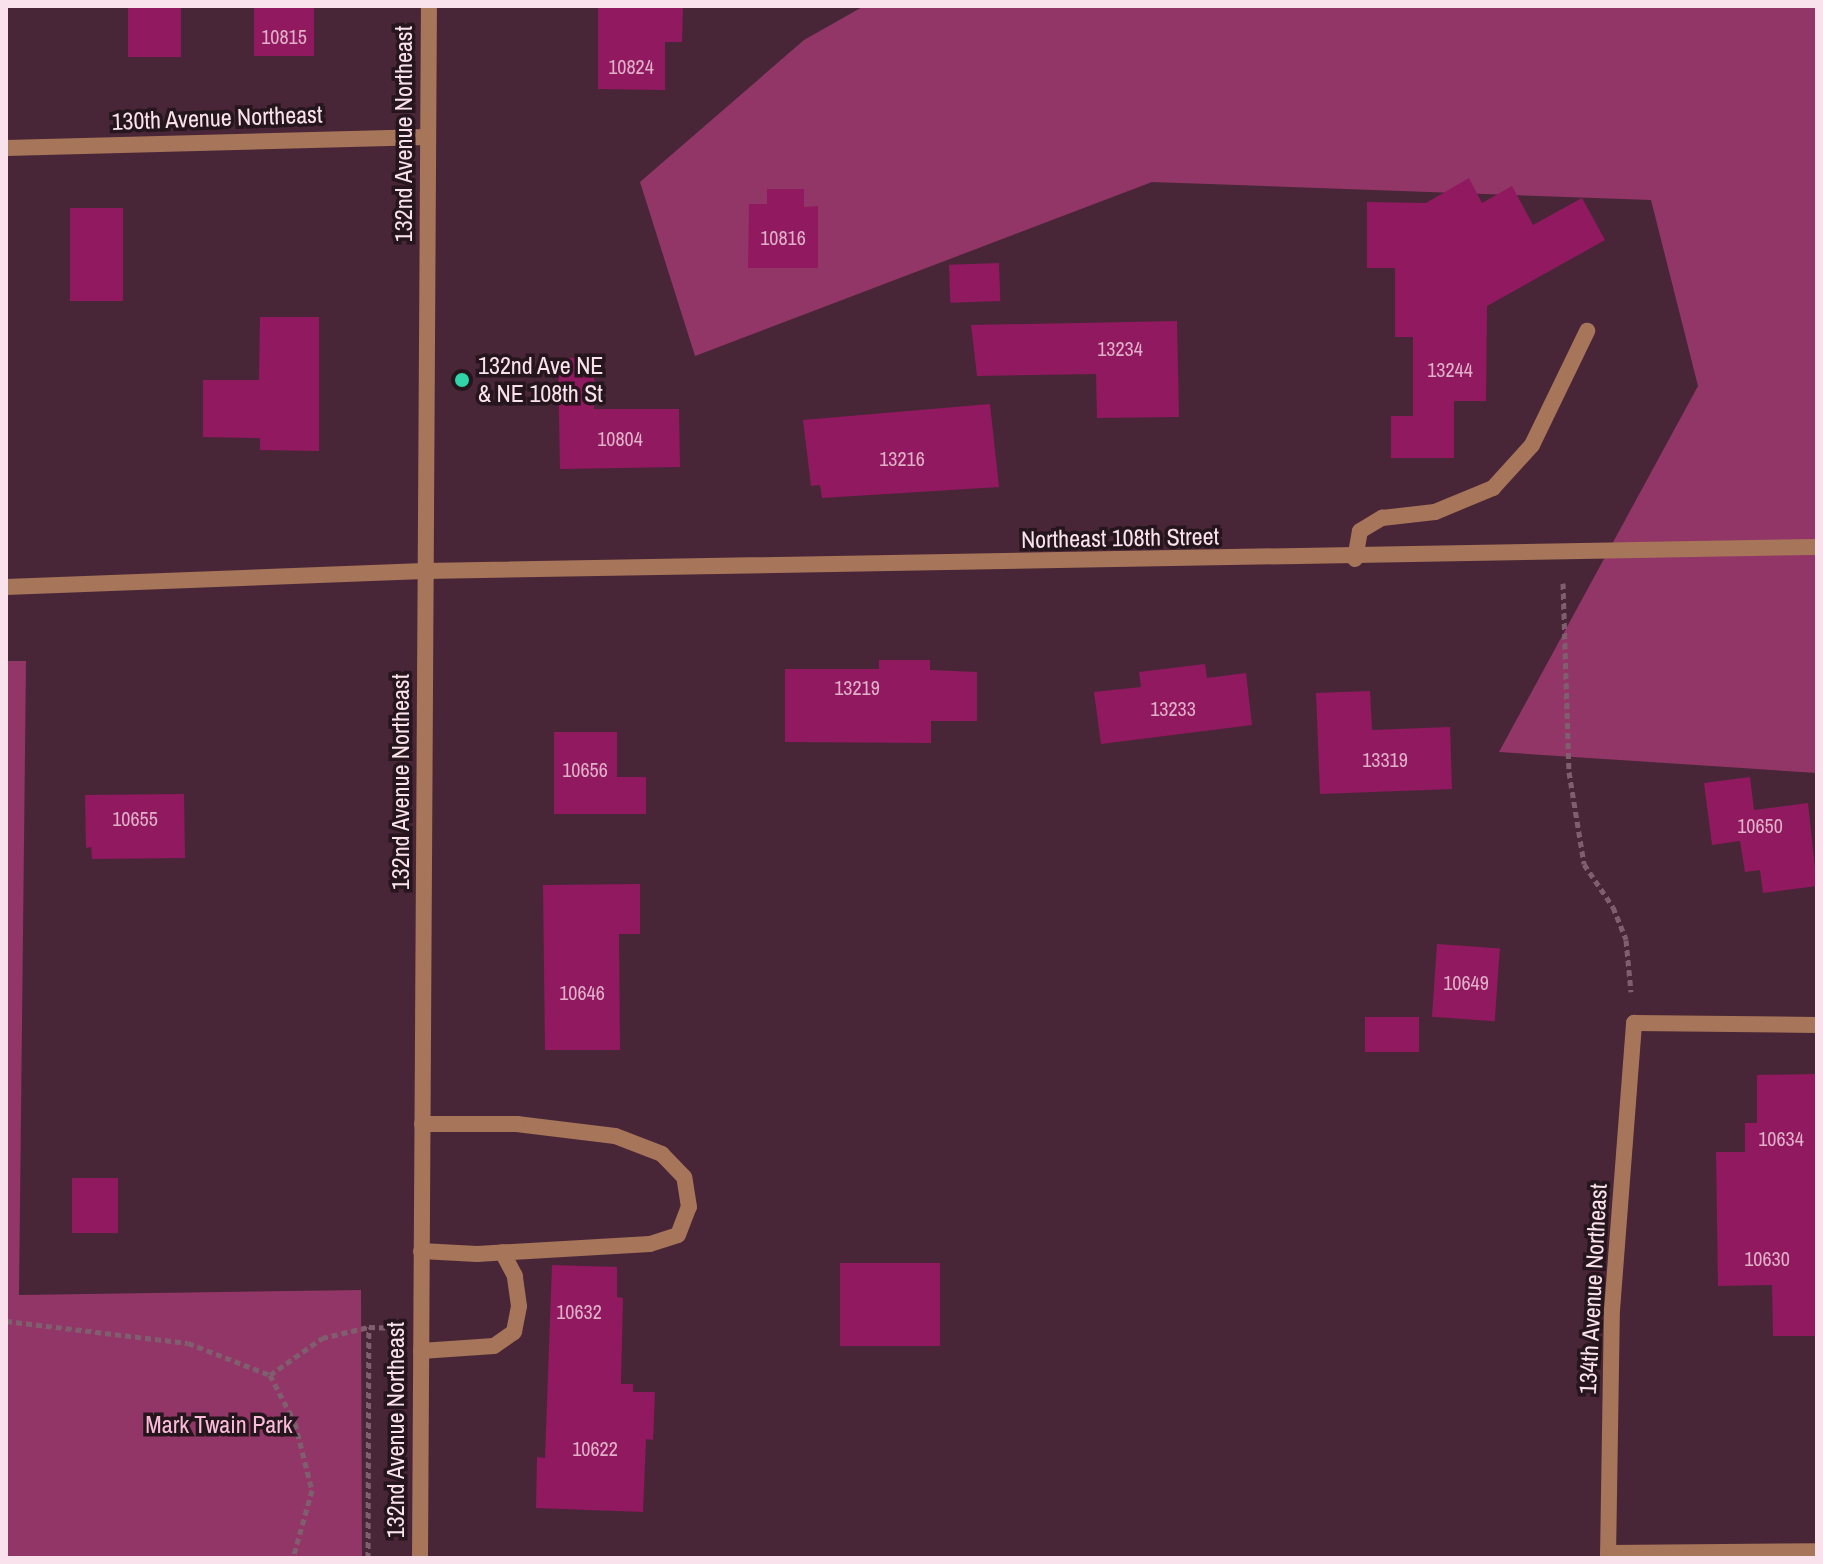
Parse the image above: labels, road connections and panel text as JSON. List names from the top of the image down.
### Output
{
  "streets": {
    "street": [
      "130th Avenue Northeast",
      "132nd Avenue Northeast",
      "Northeast 108th Street",
      "134th Avenue Northeast"
    ]
  },
  "crossings": [
    ["130th Avenue Northeast", "132nd Avenue Northeast"],
    ["132nd Avenue Northeast", "Northeast 108th Street"]
  ],
  "parks": ["Mark Twain Park"],
  "places": ["132nd Ave NE & NE 108th St"],
  "house_numbers": [
    "10815",
    "10824",
    "10816",
    "13234",
    "13244",
    "10804",
    "13216",
    "13219",
    "13233",
    "13319",
    "10656",
    "10655",
    "10650",
    "10649",
    "10646",
    "10634",
    "10630",
    "10632",
    "10622"
  ]
}
